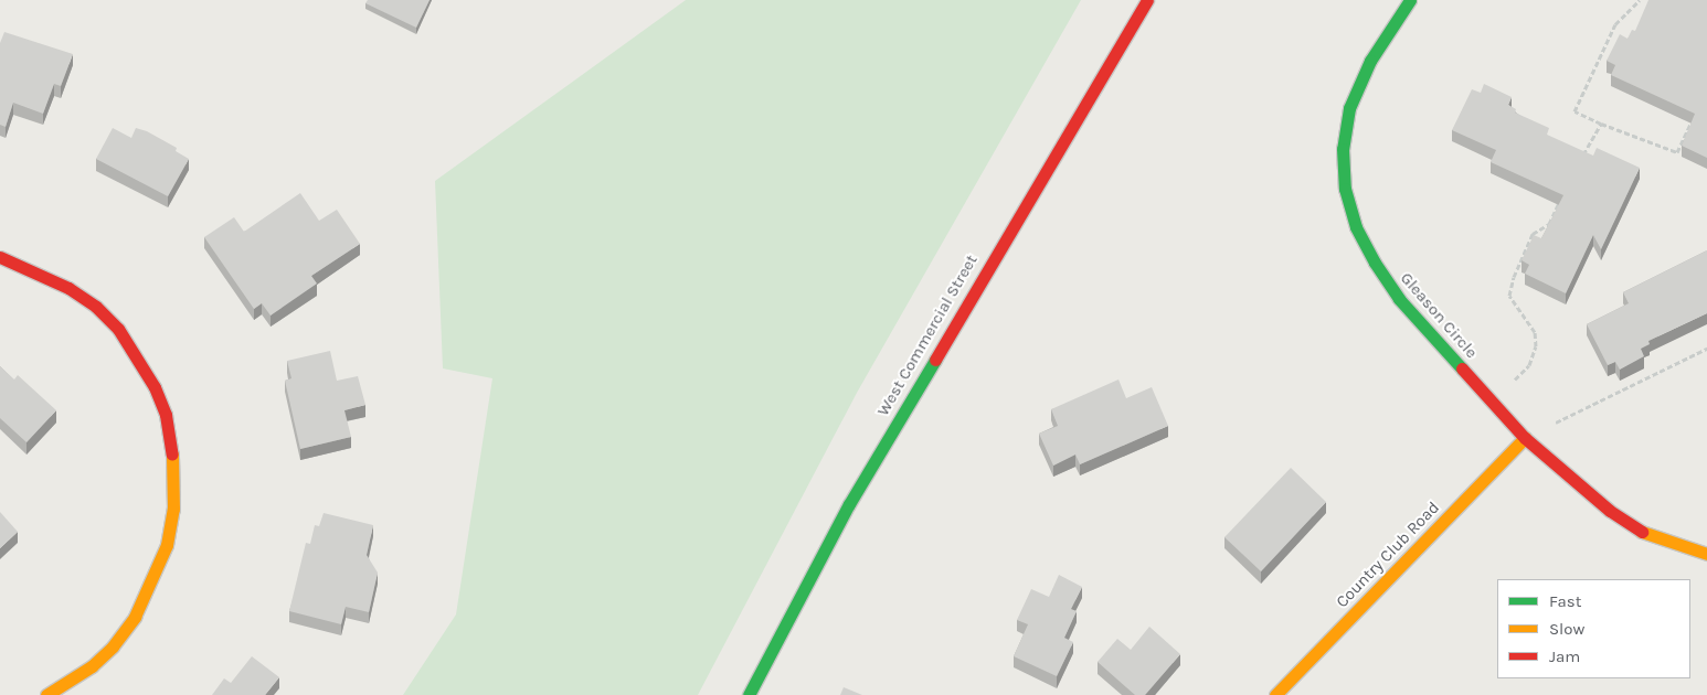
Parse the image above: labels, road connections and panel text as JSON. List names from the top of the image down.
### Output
{
  "streets": {
    "street": ["Gleason Circle", "West Commercial Street", "Country Club Road"]
  },
  "crossings": [
    ["Gleason Circle", "Country Club Road"]
  ],
  "legend": ["Fast", "Slow", "Jam"]
}
